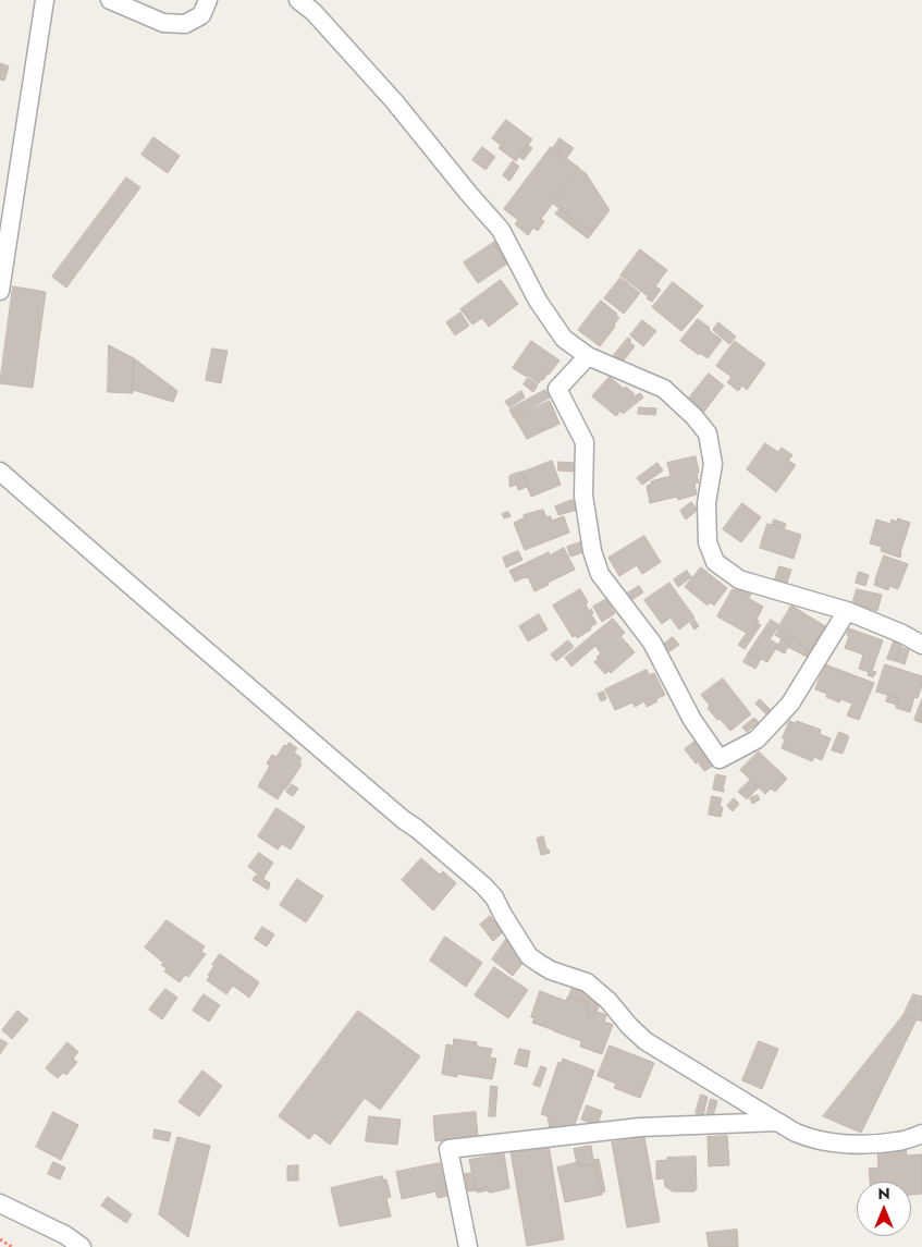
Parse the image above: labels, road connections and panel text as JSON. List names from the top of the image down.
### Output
{
  "north": "top"
}
